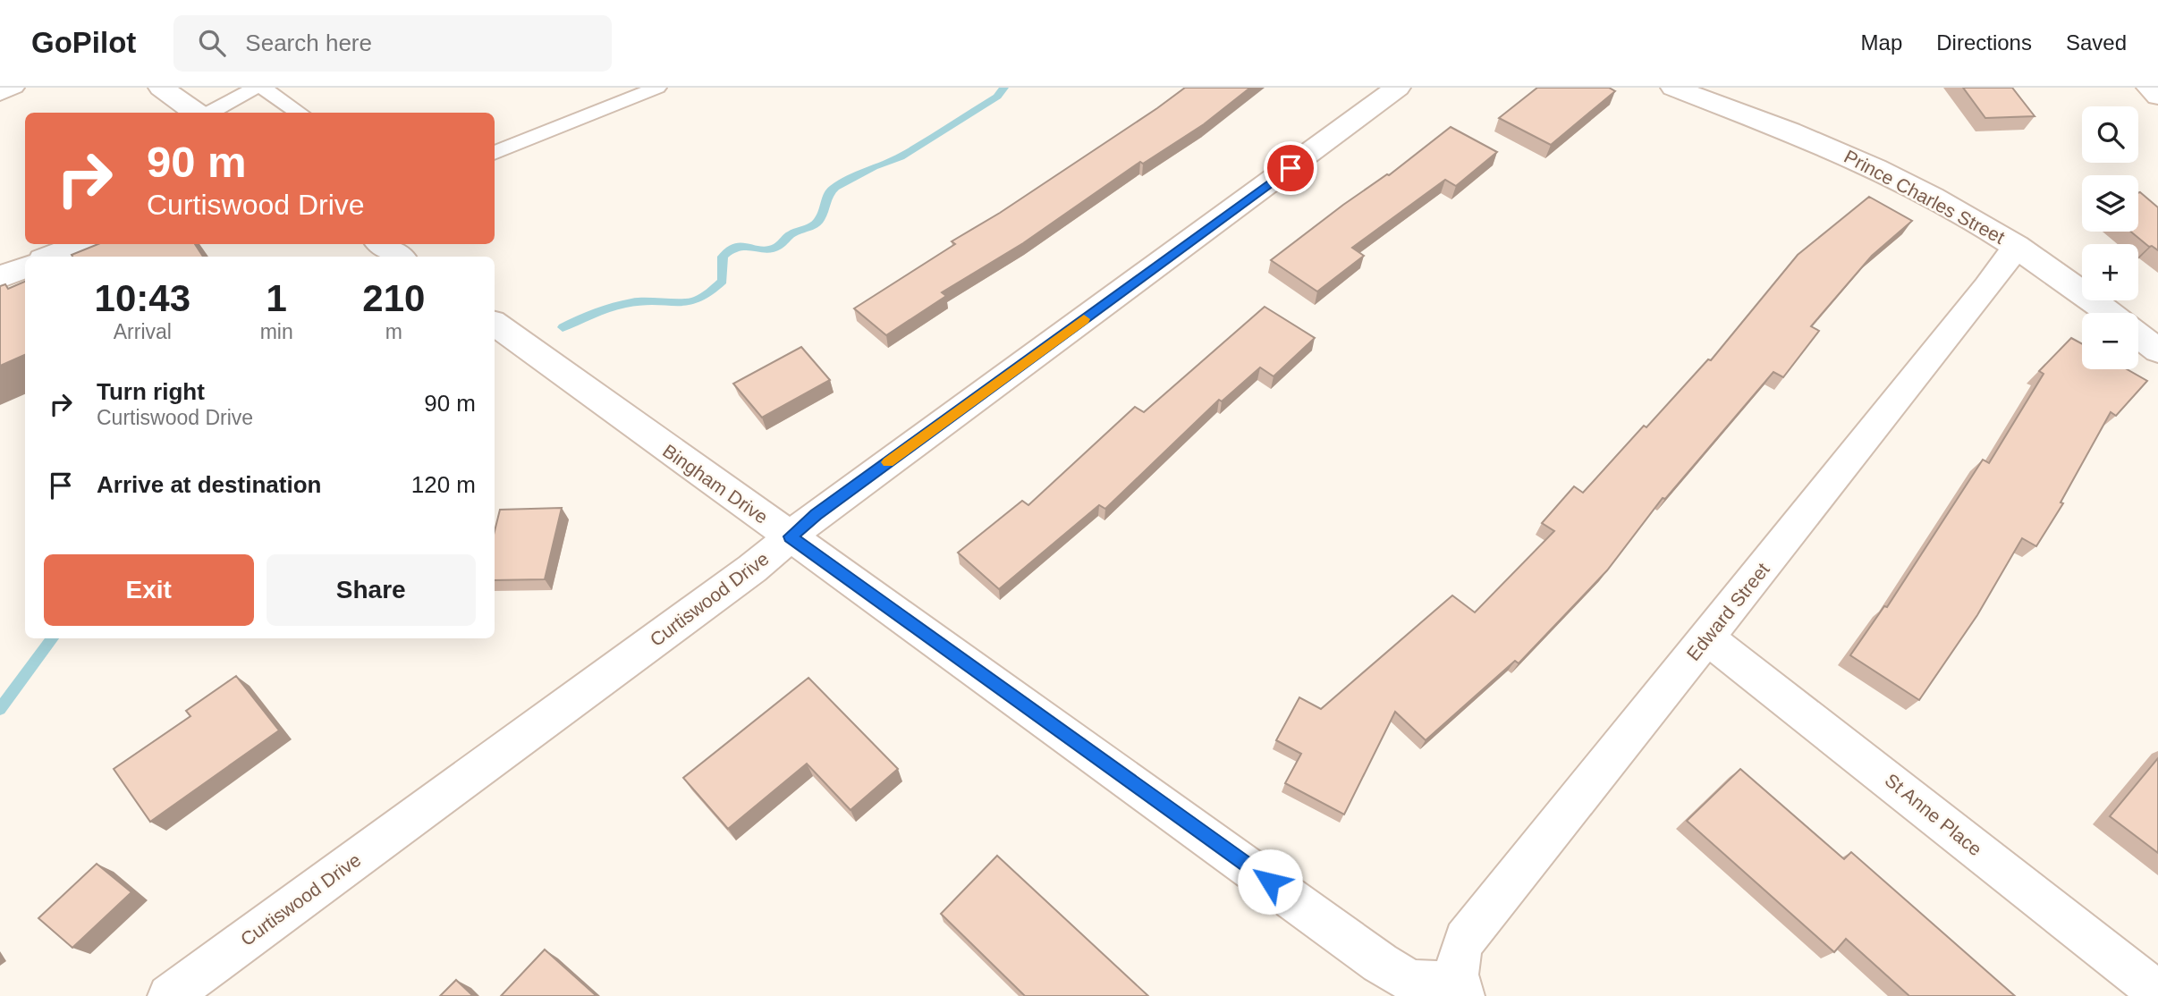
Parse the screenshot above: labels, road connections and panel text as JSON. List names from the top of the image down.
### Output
{
  "streets": {
    "street": [
      "Prince Charles Street",
      "Bingham Drive",
      "Curtiswood Drive",
      "Edward Street",
      "St Anne Place"
    ]
  },
  "crossings": [
    ["Prince Charles Street", "Edward Street"],
    ["Bingham Drive", "Curtiswood Drive"],
    ["Bingham Drive", "Edward Street"],
    ["Edward Street", "St Anne Place"]
  ],
  "page": {
    "header": "GoPilot",
    "search": "Search here",
    "nav": ["Map", "Directions", "Saved"],
    "map_buttons": ["+", "−"],
    "turn": ["90 m", "Curtiswood Drive"],
    "eta": [
      "10:43",
      "Arrival",
      "1",
      "min",
      "210",
      "m"
    ],
    "list": [
      {
        "name": "Turn right",
        "note": "Curtiswood Drive",
        "value": "90 m"
      },
      {
        "name": "Arrive at destination",
        "value": "120 m"
      }
    ],
    "buttons": ["Exit", "Share"]
  }
}
